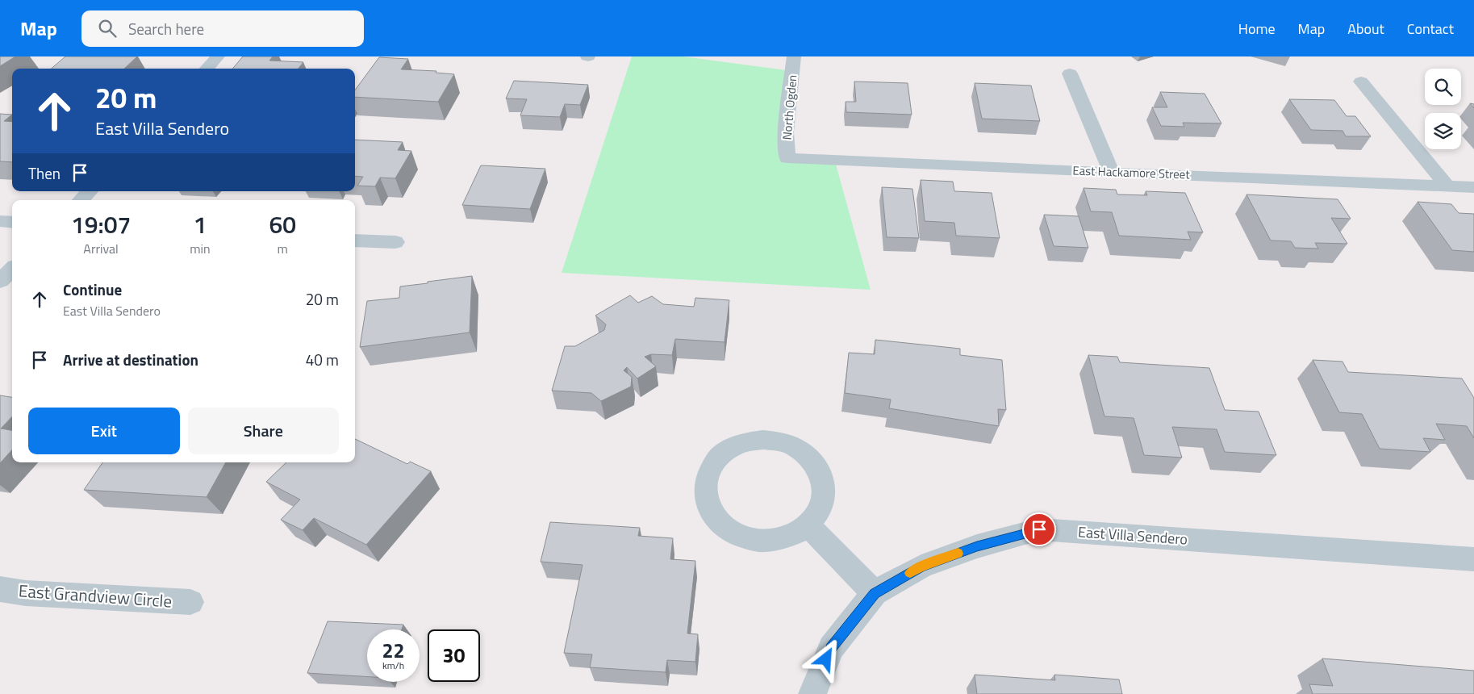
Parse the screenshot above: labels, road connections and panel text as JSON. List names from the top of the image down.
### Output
{
  "streets": {
    "street": [
      "North Ogden",
      "East Hackamore Street",
      "East Villa Sendero",
      "East Grandview Circle"
    ]
  },
  "crossings": [
    ["North Ogden", "East Hackamore Street"]
  ],
  "page": {
    "header": "Map",
    "search": "Search here",
    "nav": [
      "Home",
      "Map",
      "About",
      "Contact"
    ],
    "turn": ["20 m", "East Villa Sendero"],
    "then": "Then",
    "eta": [
      "19:07",
      "Arrival",
      "1",
      "min",
      "60",
      "m"
    ],
    "list": [
      {
        "name": "Continue",
        "note": "East Villa Sendero",
        "value": "20 m"
      },
      {
        "name": "Arrive at destination",
        "value": "40 m"
      }
    ],
    "buttons": ["Exit", "Share"],
    "speed": "22 km/h",
    "limit": "30"
  }
}
